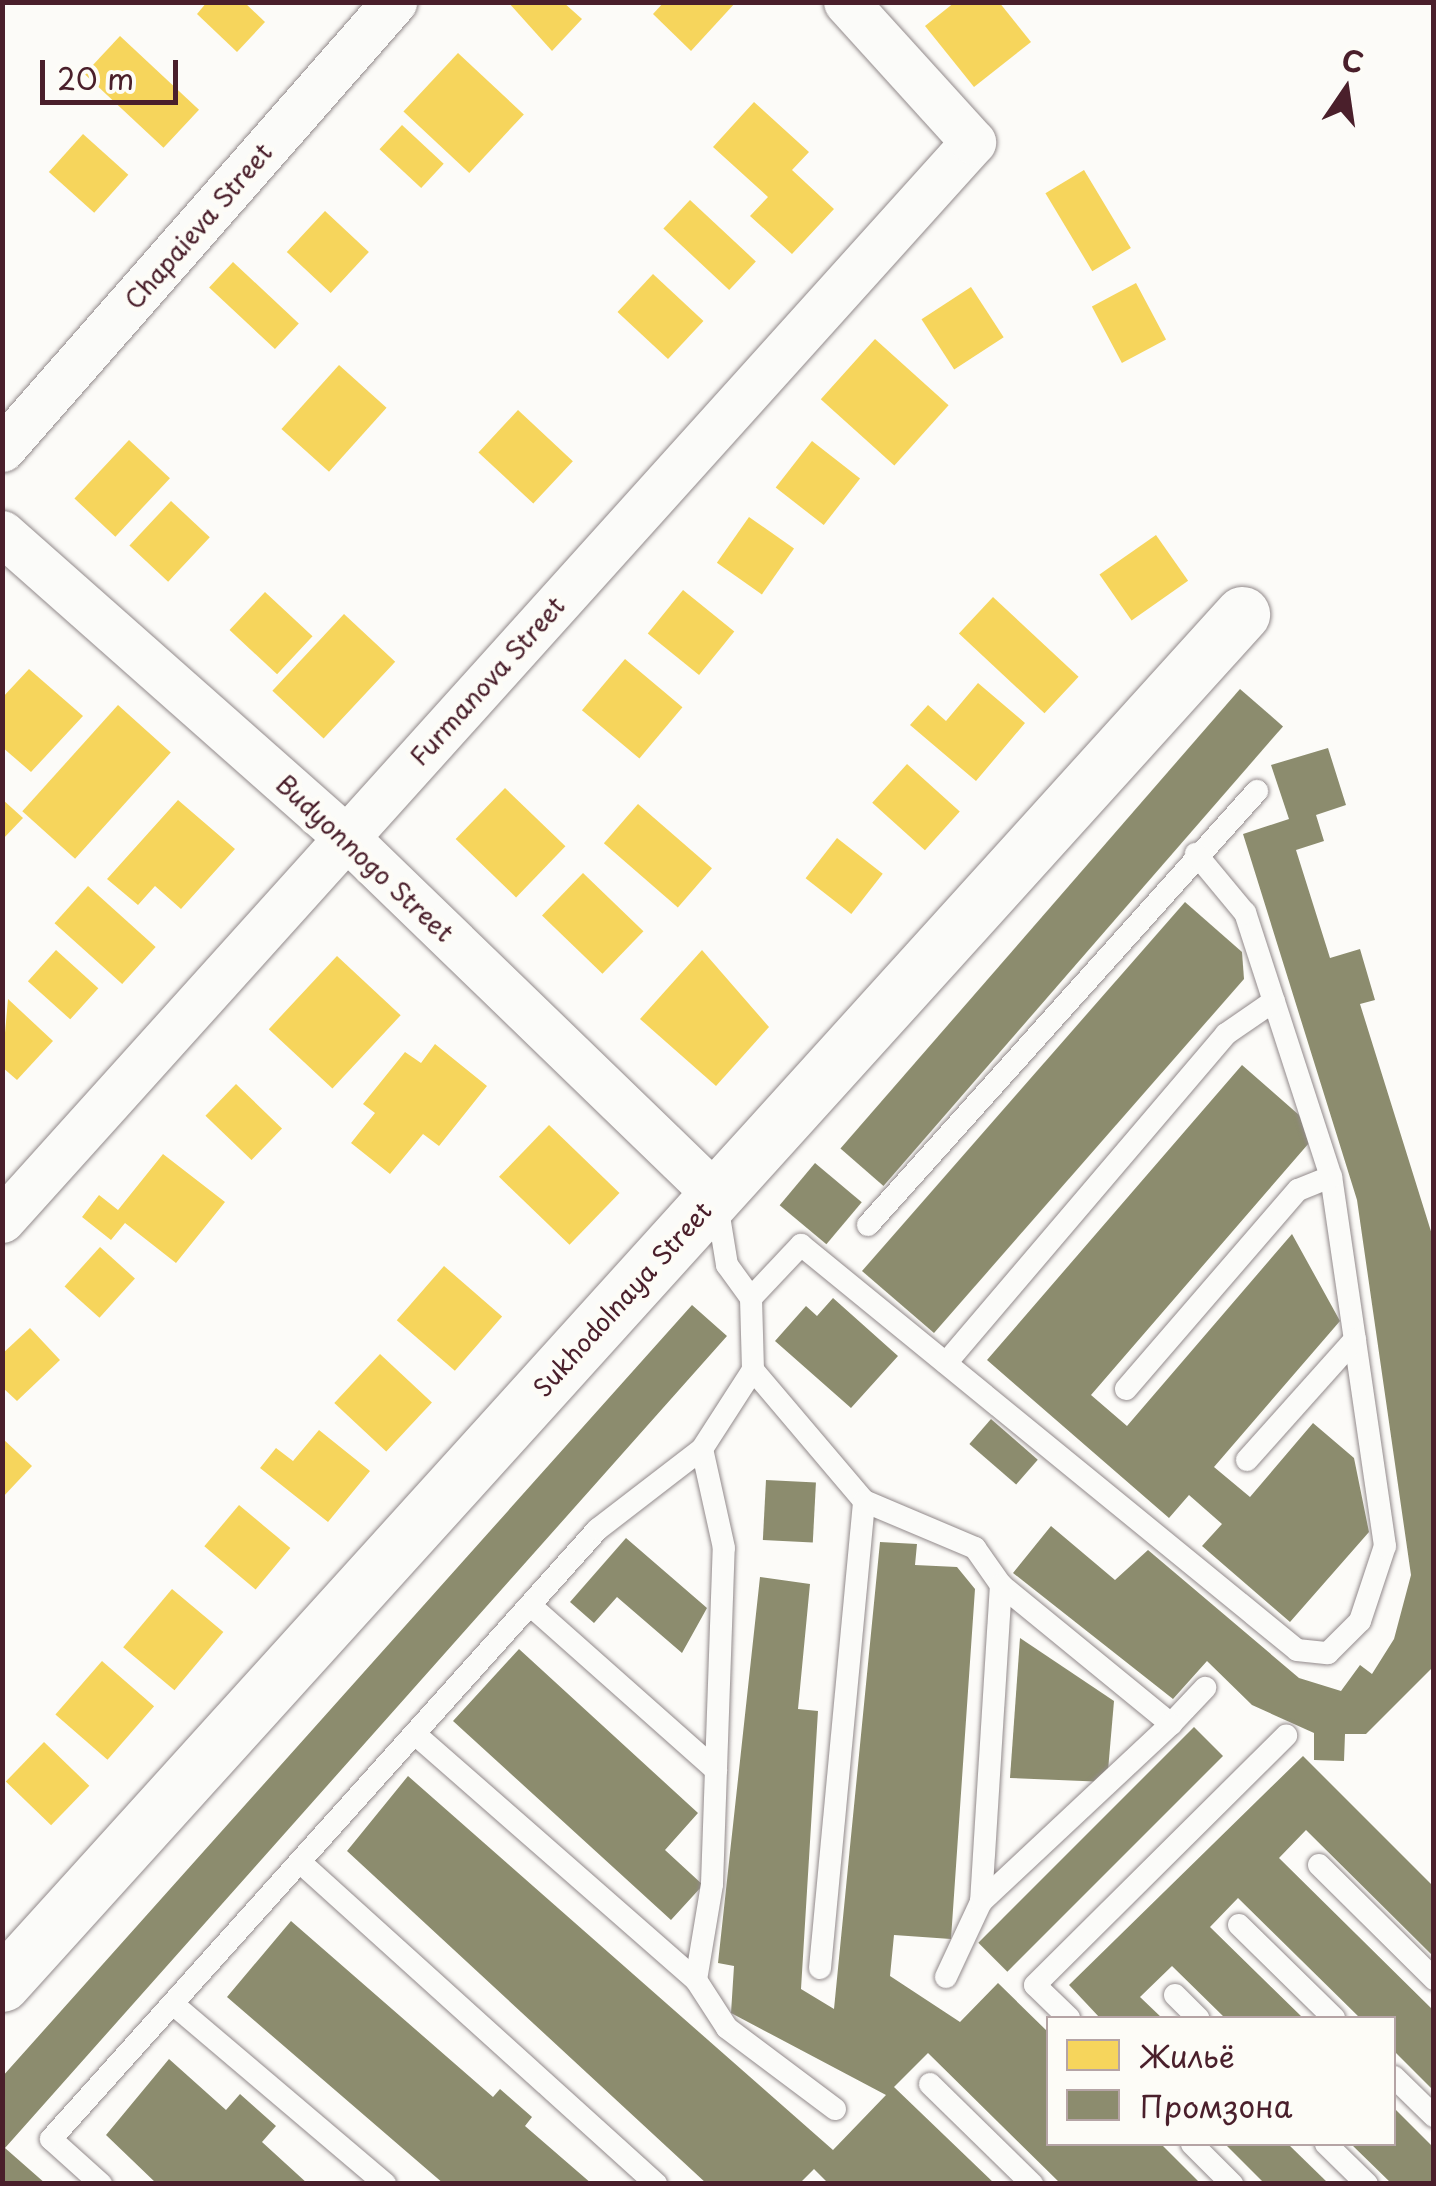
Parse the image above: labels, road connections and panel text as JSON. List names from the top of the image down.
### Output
{
  "streets": {
    "street": [
      "Chapaieva Street",
      "Furmanova Street",
      "Budyonnogo Street",
      "Sukhodolnaya Street"
    ]
  },
  "crossings": [
    ["Furmanova Street", "Budyonnogo Street"],
    ["Budyonnogo Street", "Sukhodolnaya Street"]
  ],
  "legend": ["Жильё", "Промзона"],
  "scale_bar": "20 m",
  "north": "top"
}
